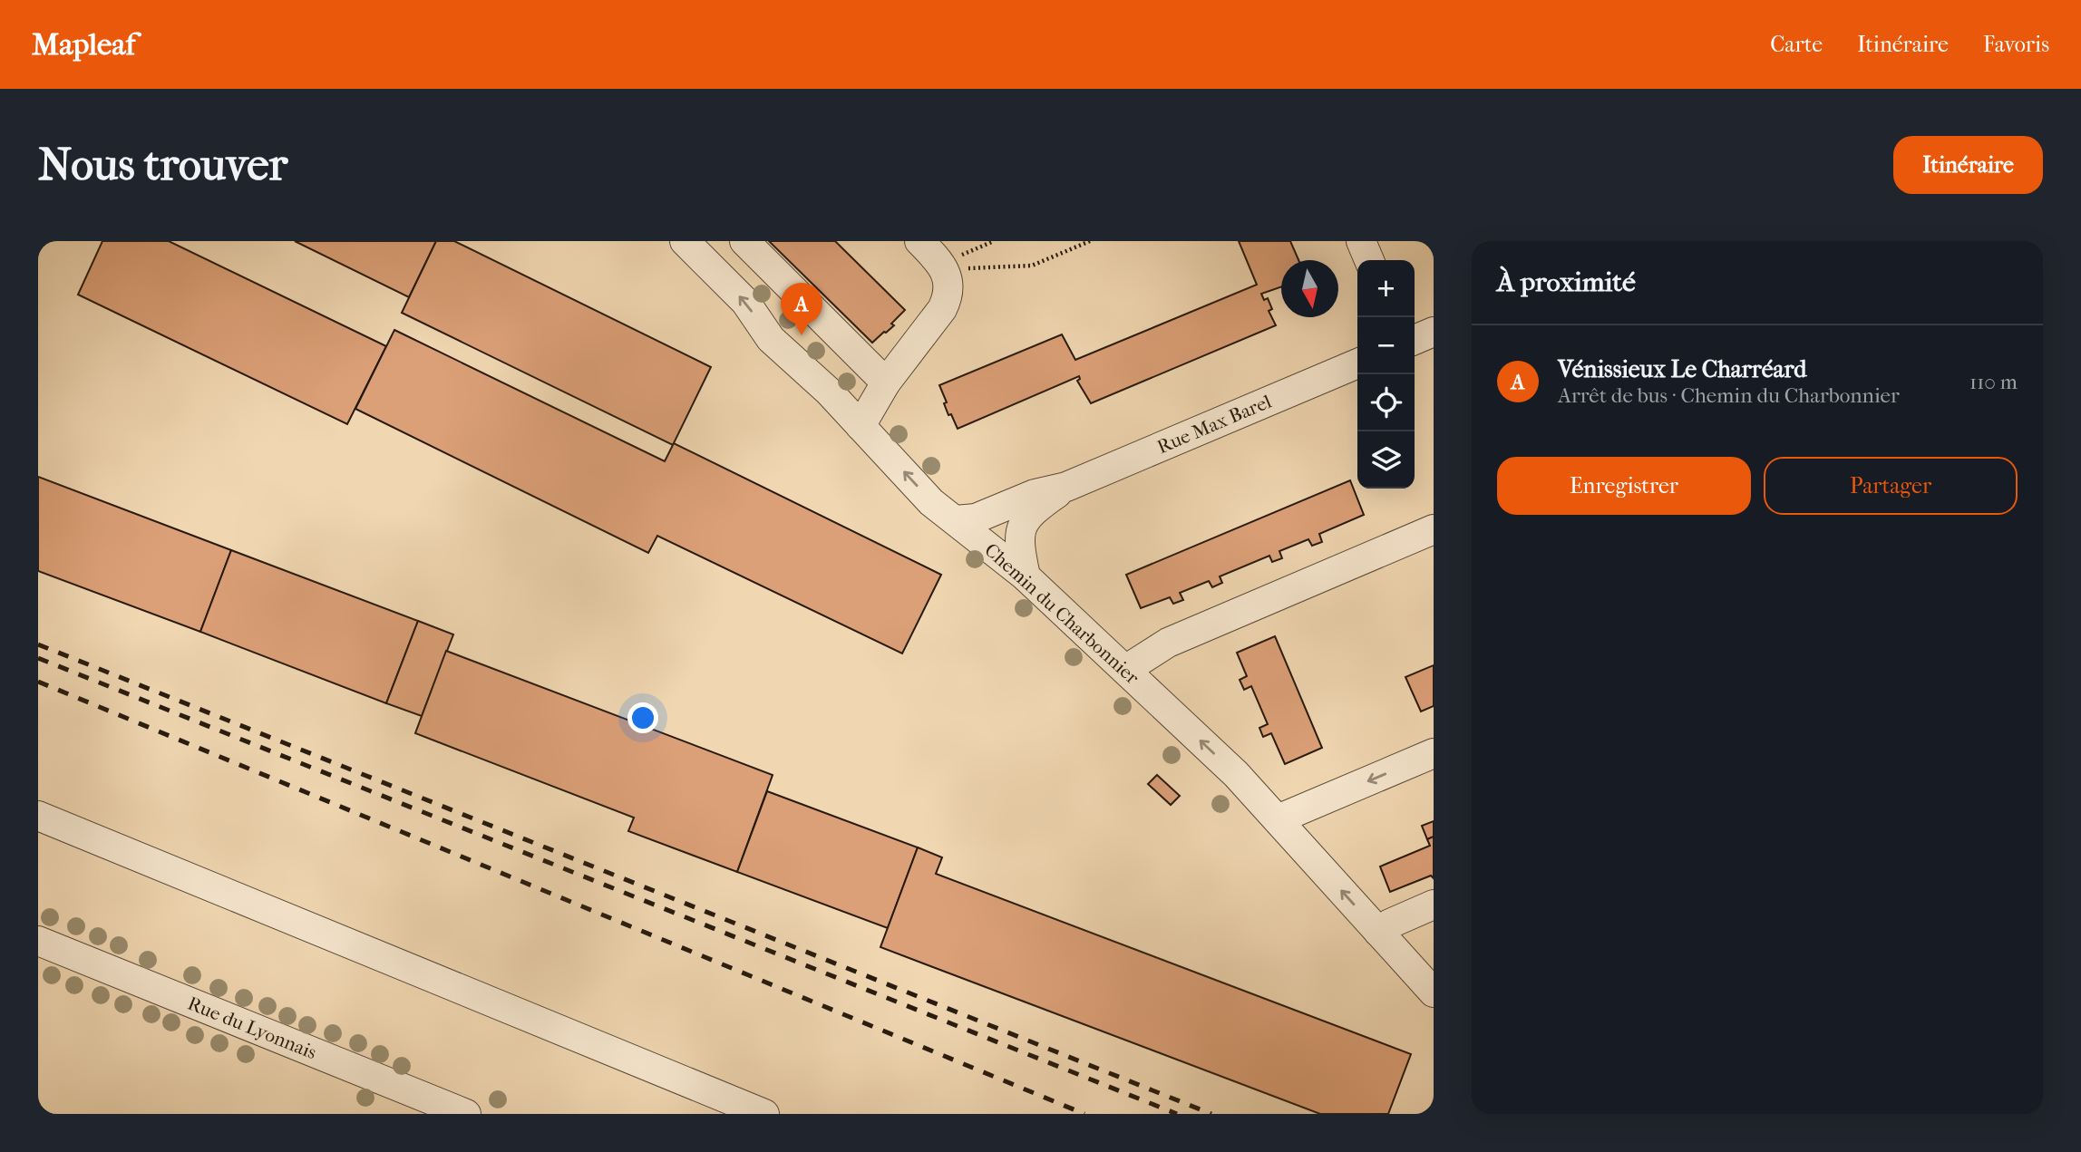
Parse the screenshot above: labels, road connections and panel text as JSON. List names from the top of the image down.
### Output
{
  "streets": {
    "street": ["Rue Max Barel", "Chemin du Charbonnier", "Rue du Lyonnais"]
  },
  "crossings": [
    ["Rue Max Barel", "Chemin du Charbonnier"]
  ],
  "north": "bottom",
  "page": {
    "header": "Mapleaf",
    "nav": ["Carte", "Itinéraire", "Favoris"],
    "buttons": [
      "Itinéraire",
      ["Enregistrer", "Partager"]
    ],
    "title": "Nous trouver",
    "heading": "À proximité",
    "map_buttons": ["+", "−"],
    "pins": "A",
    "list": [
      {
        "mark": "A",
        "name": "Vénissieux Le Charréard",
        "note": "Arrêt de bus · Chemin du Charbonnier",
        "value": "110 m"
      }
    ]
  }
}
